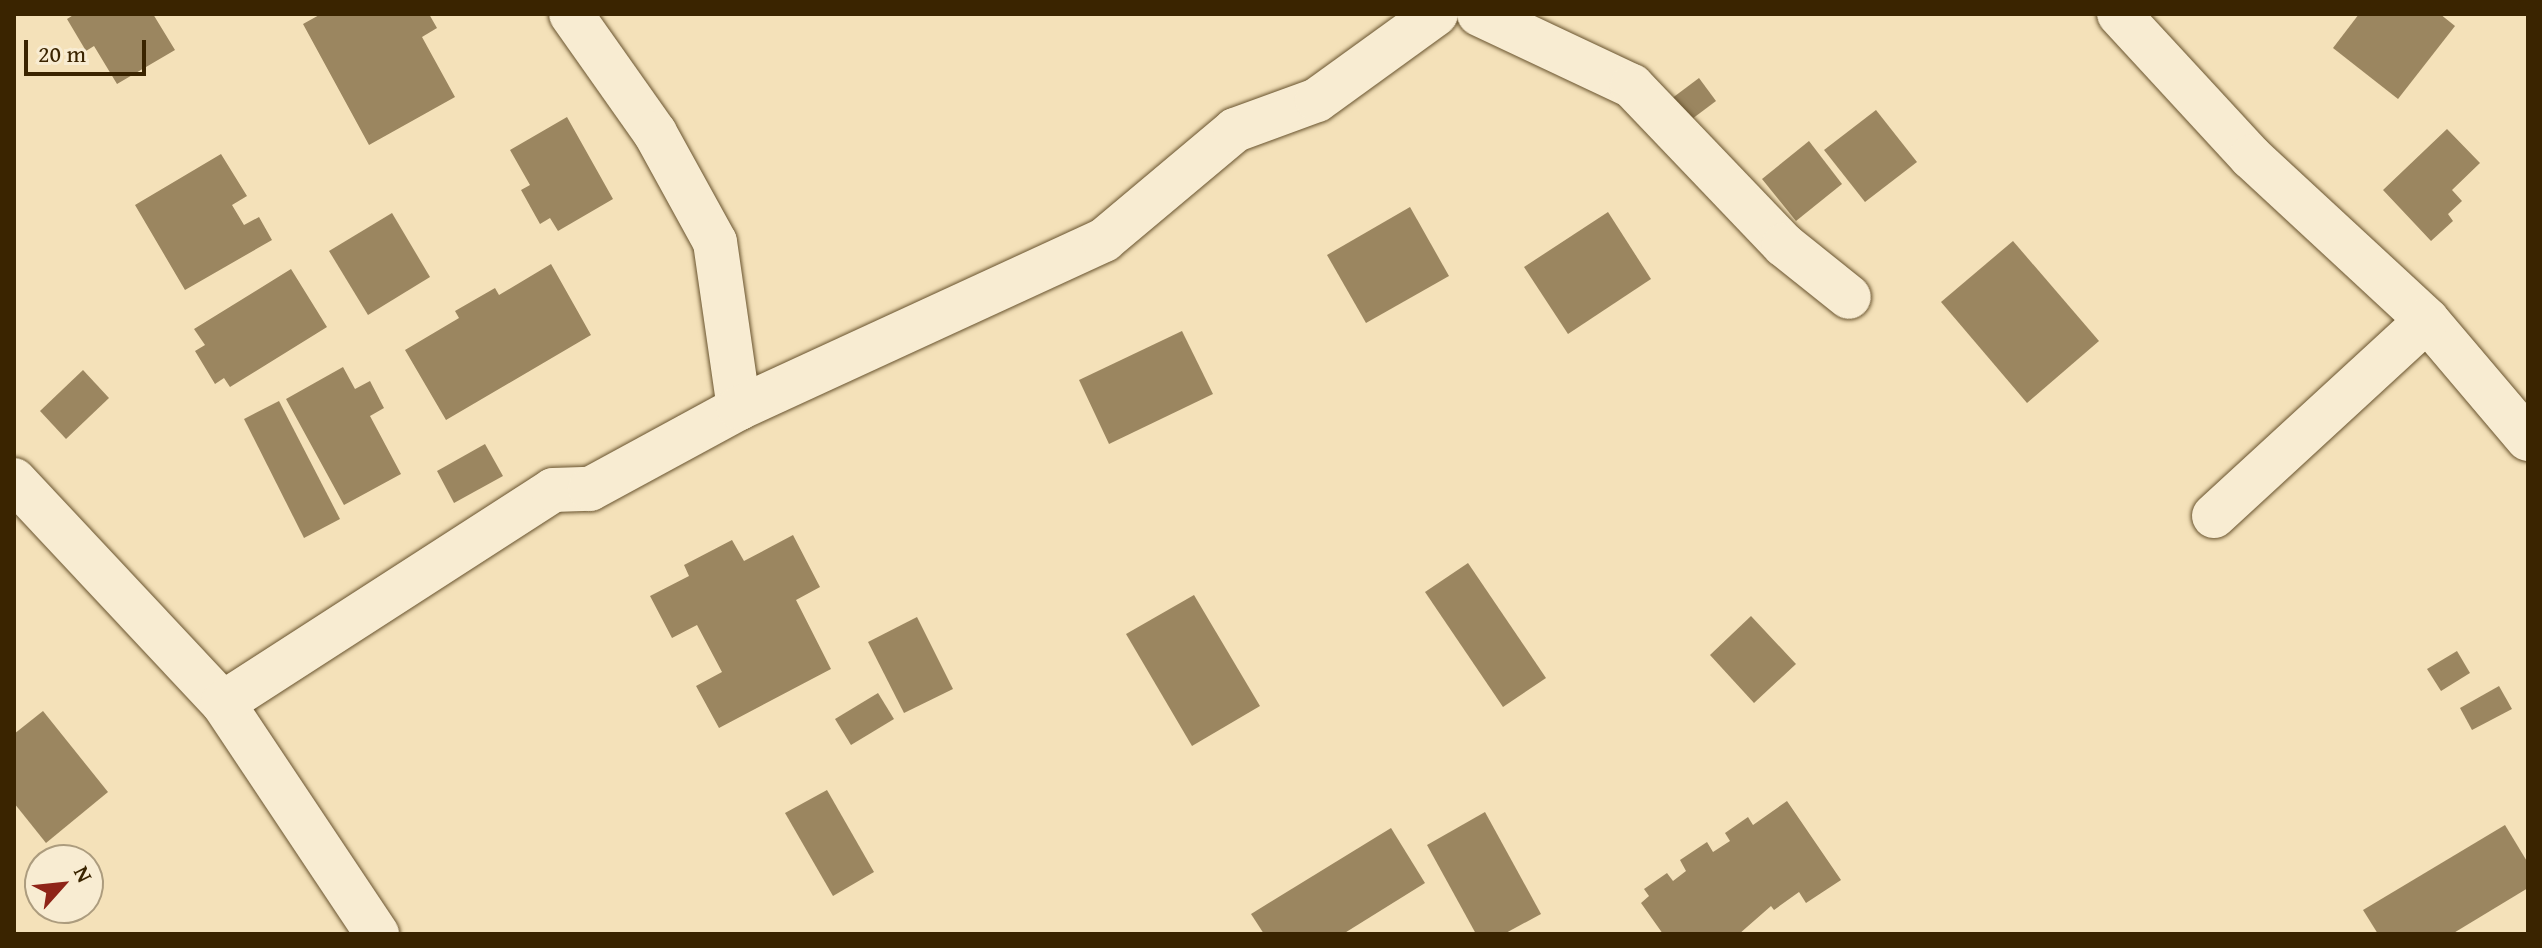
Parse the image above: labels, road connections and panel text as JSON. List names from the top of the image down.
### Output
{
  "scale_bar": "20 m",
  "north": "top right"
}
